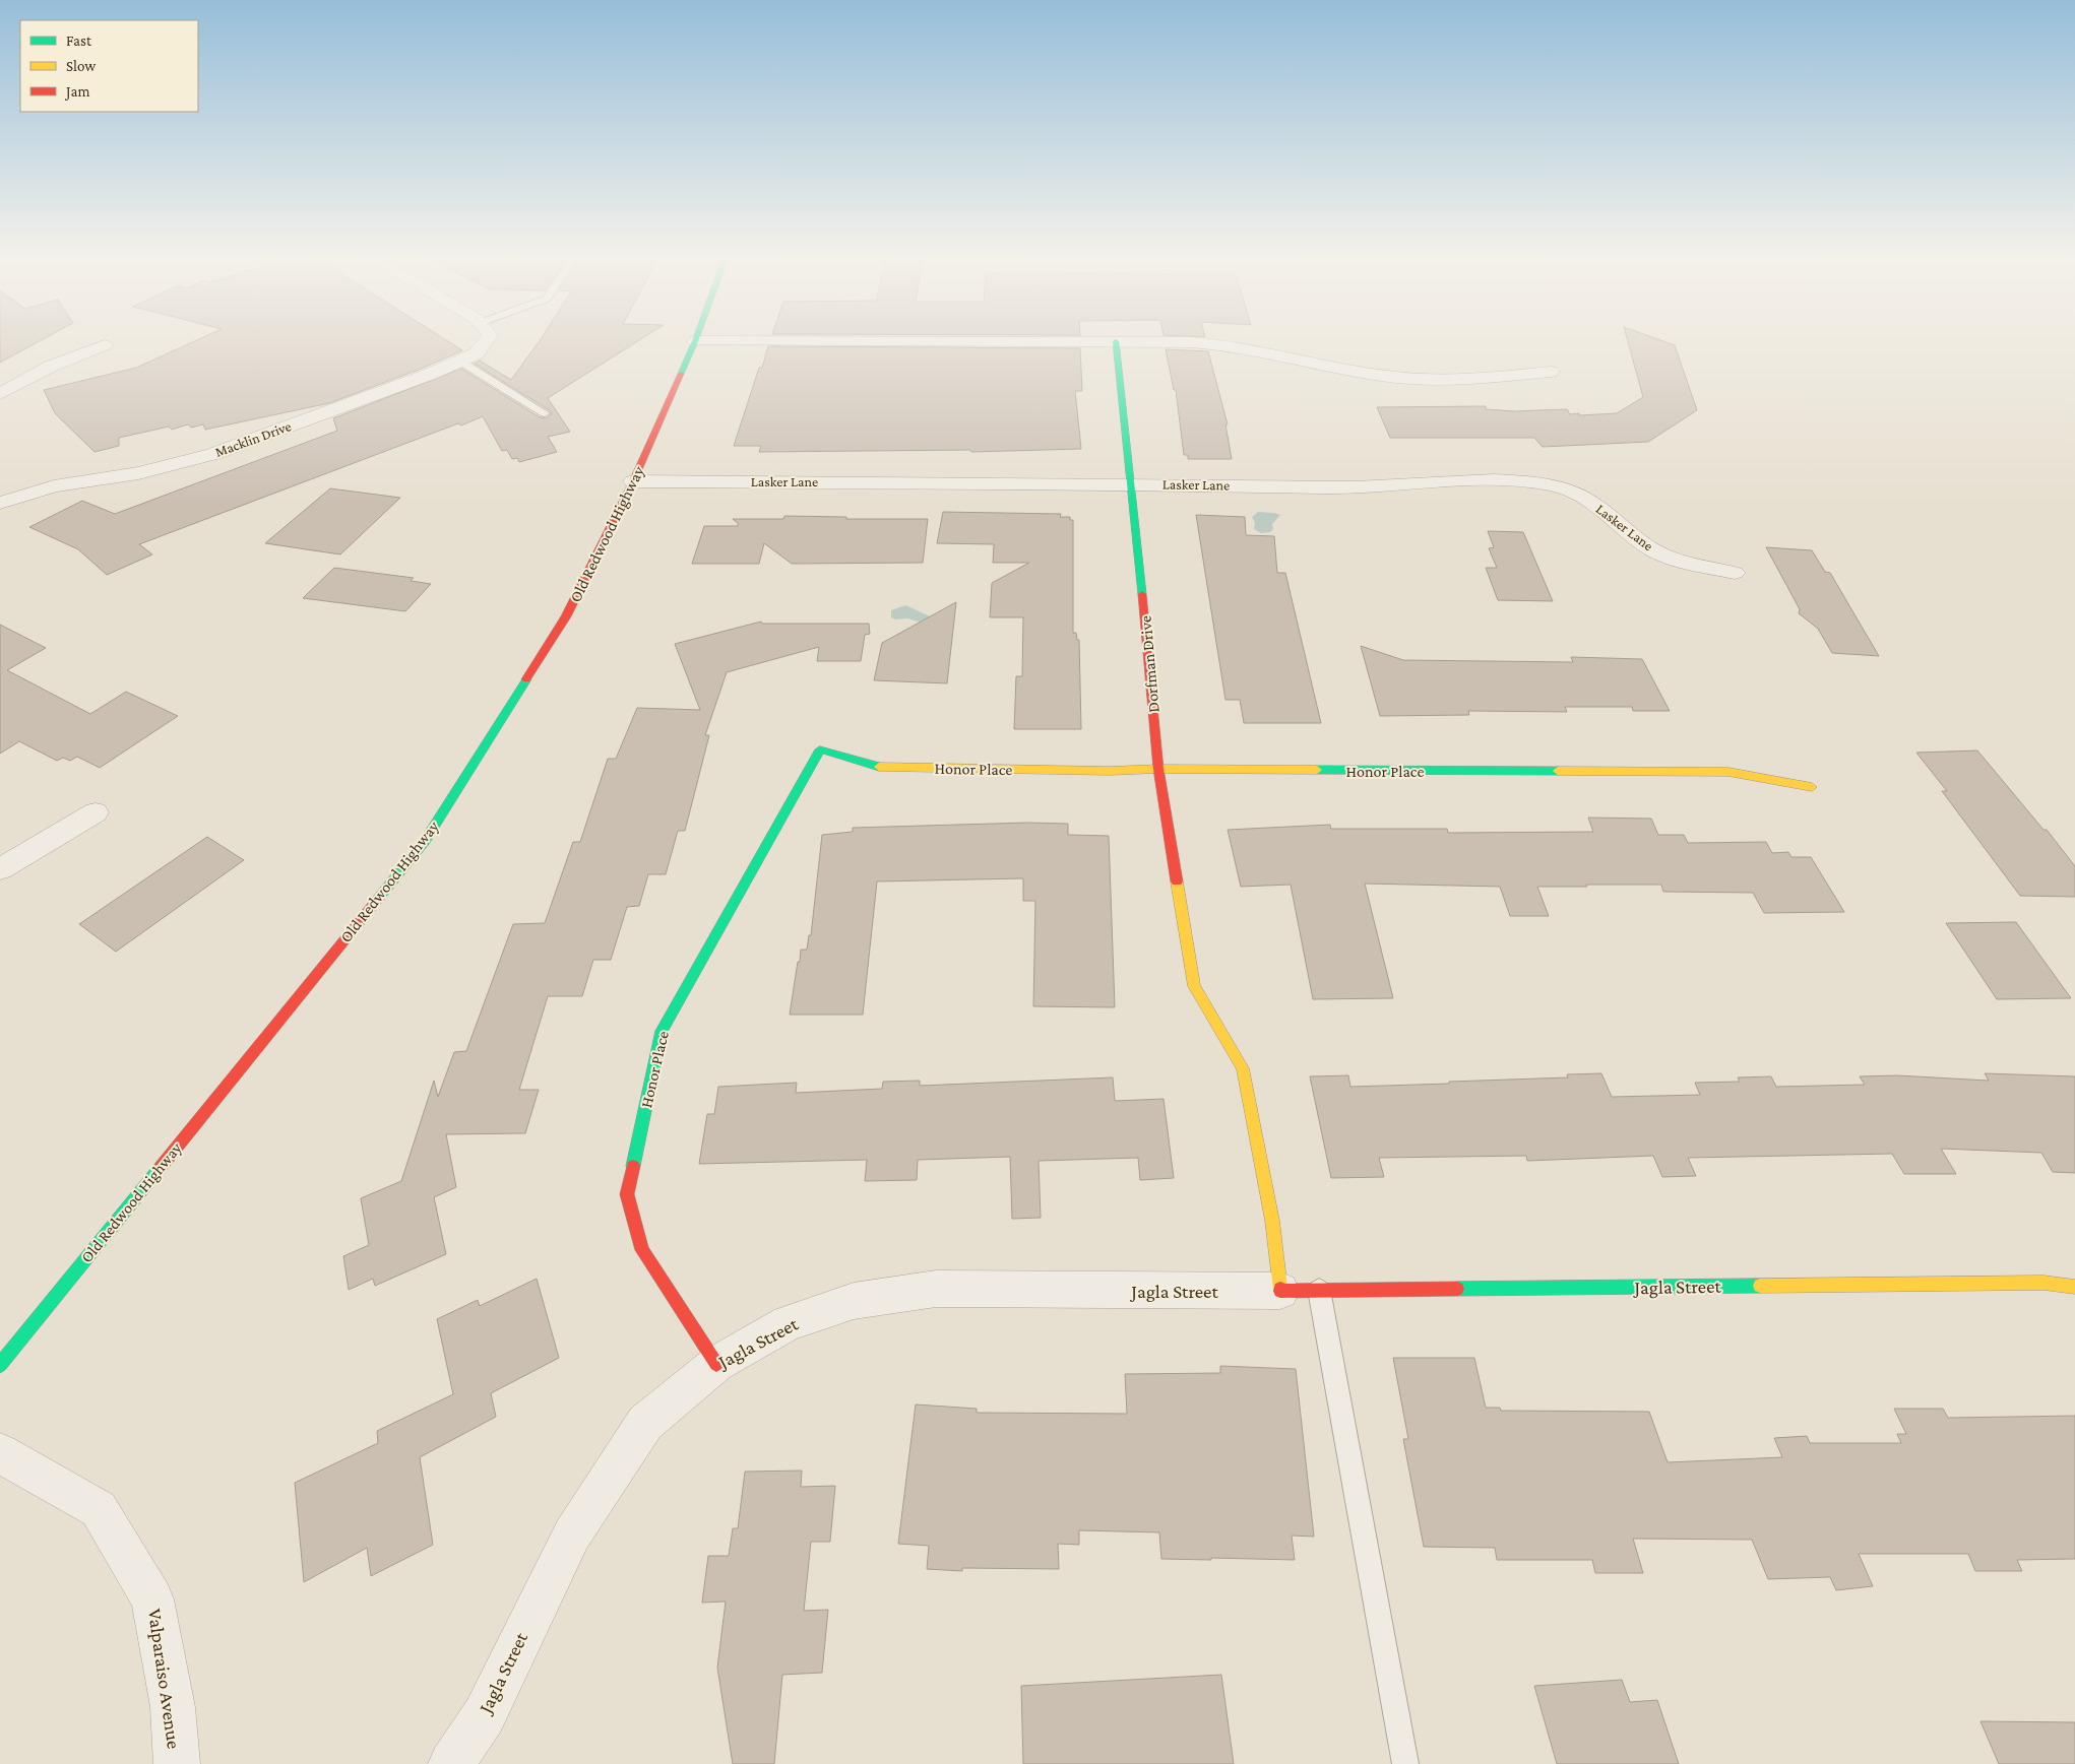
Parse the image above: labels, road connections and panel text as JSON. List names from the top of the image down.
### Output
{
  "streets": {
    "street": [
      "Macklin Drive",
      "Lasker Lane",
      "Old Redwood Highway",
      "Dorfman Drive",
      "Honor Place",
      "Jagla Street",
      "Valparaiso Avenue"
    ]
  },
  "crossings": [
    ["Lasker Lane", "Old Redwood Highway"],
    ["Lasker Lane", "Dorfman Drive"],
    ["Dorfman Drive", "Honor Place"],
    ["Dorfman Drive", "Jagla Street"],
    ["Honor Place", "Jagla Street"]
  ],
  "legend": ["Fast", "Slow", "Jam"]
}
